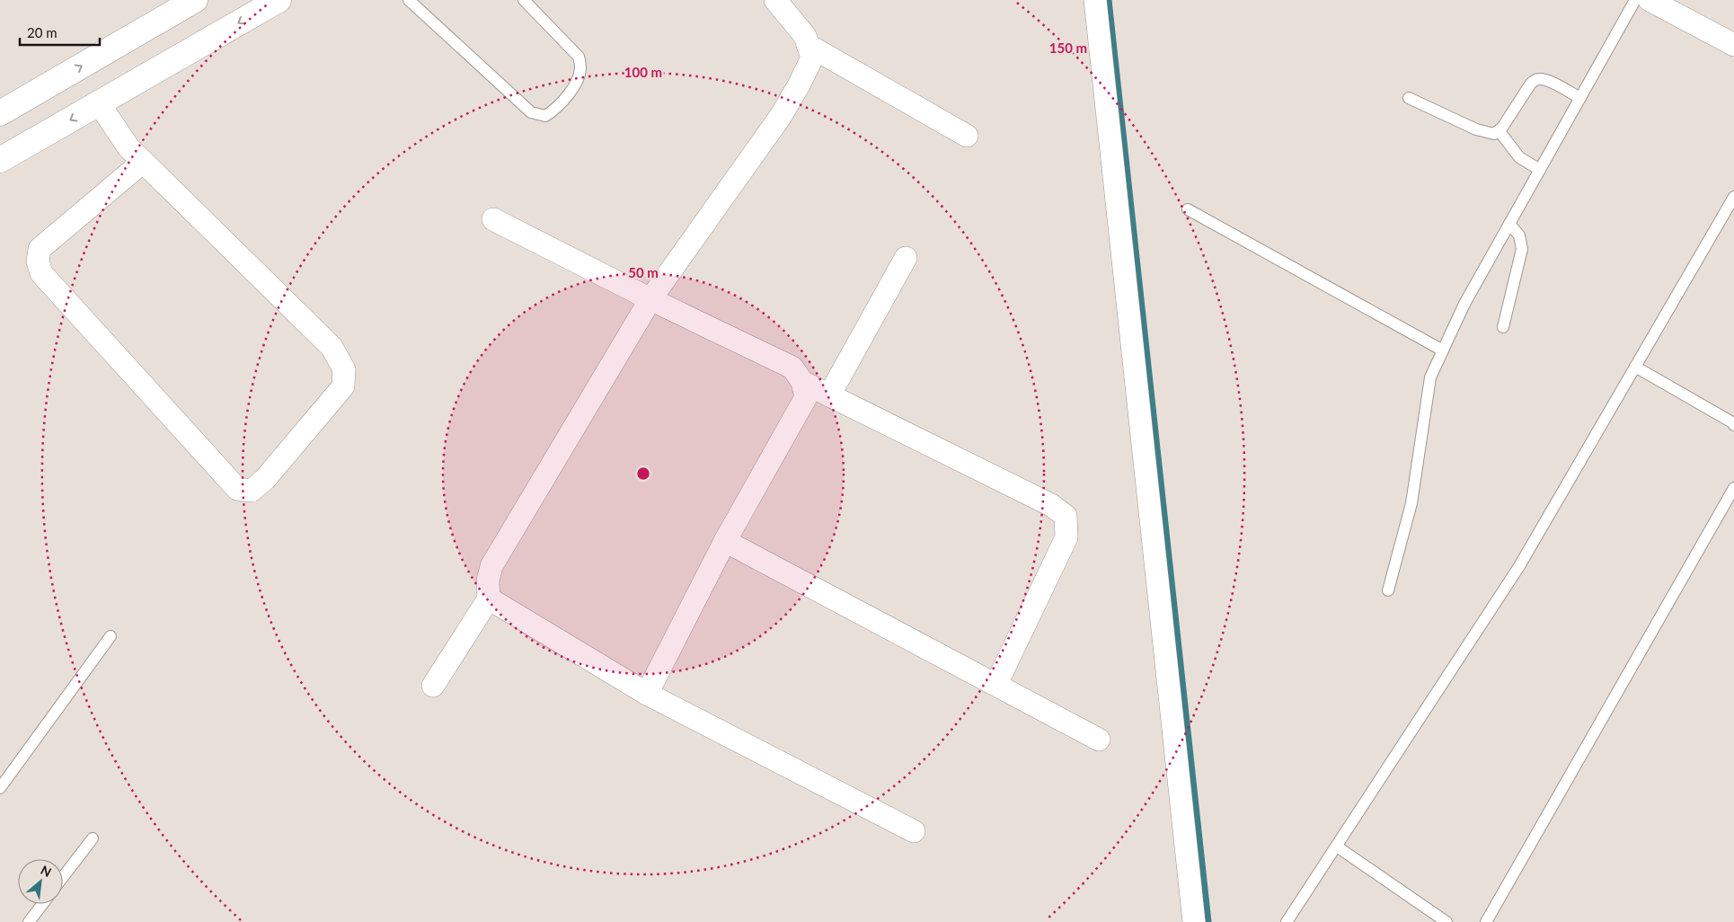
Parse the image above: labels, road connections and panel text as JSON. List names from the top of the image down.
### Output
{
  "scale_bar": "20 m",
  "north": "top right",
  "rings": ["150 m", "100 m", "50 m"]
}
